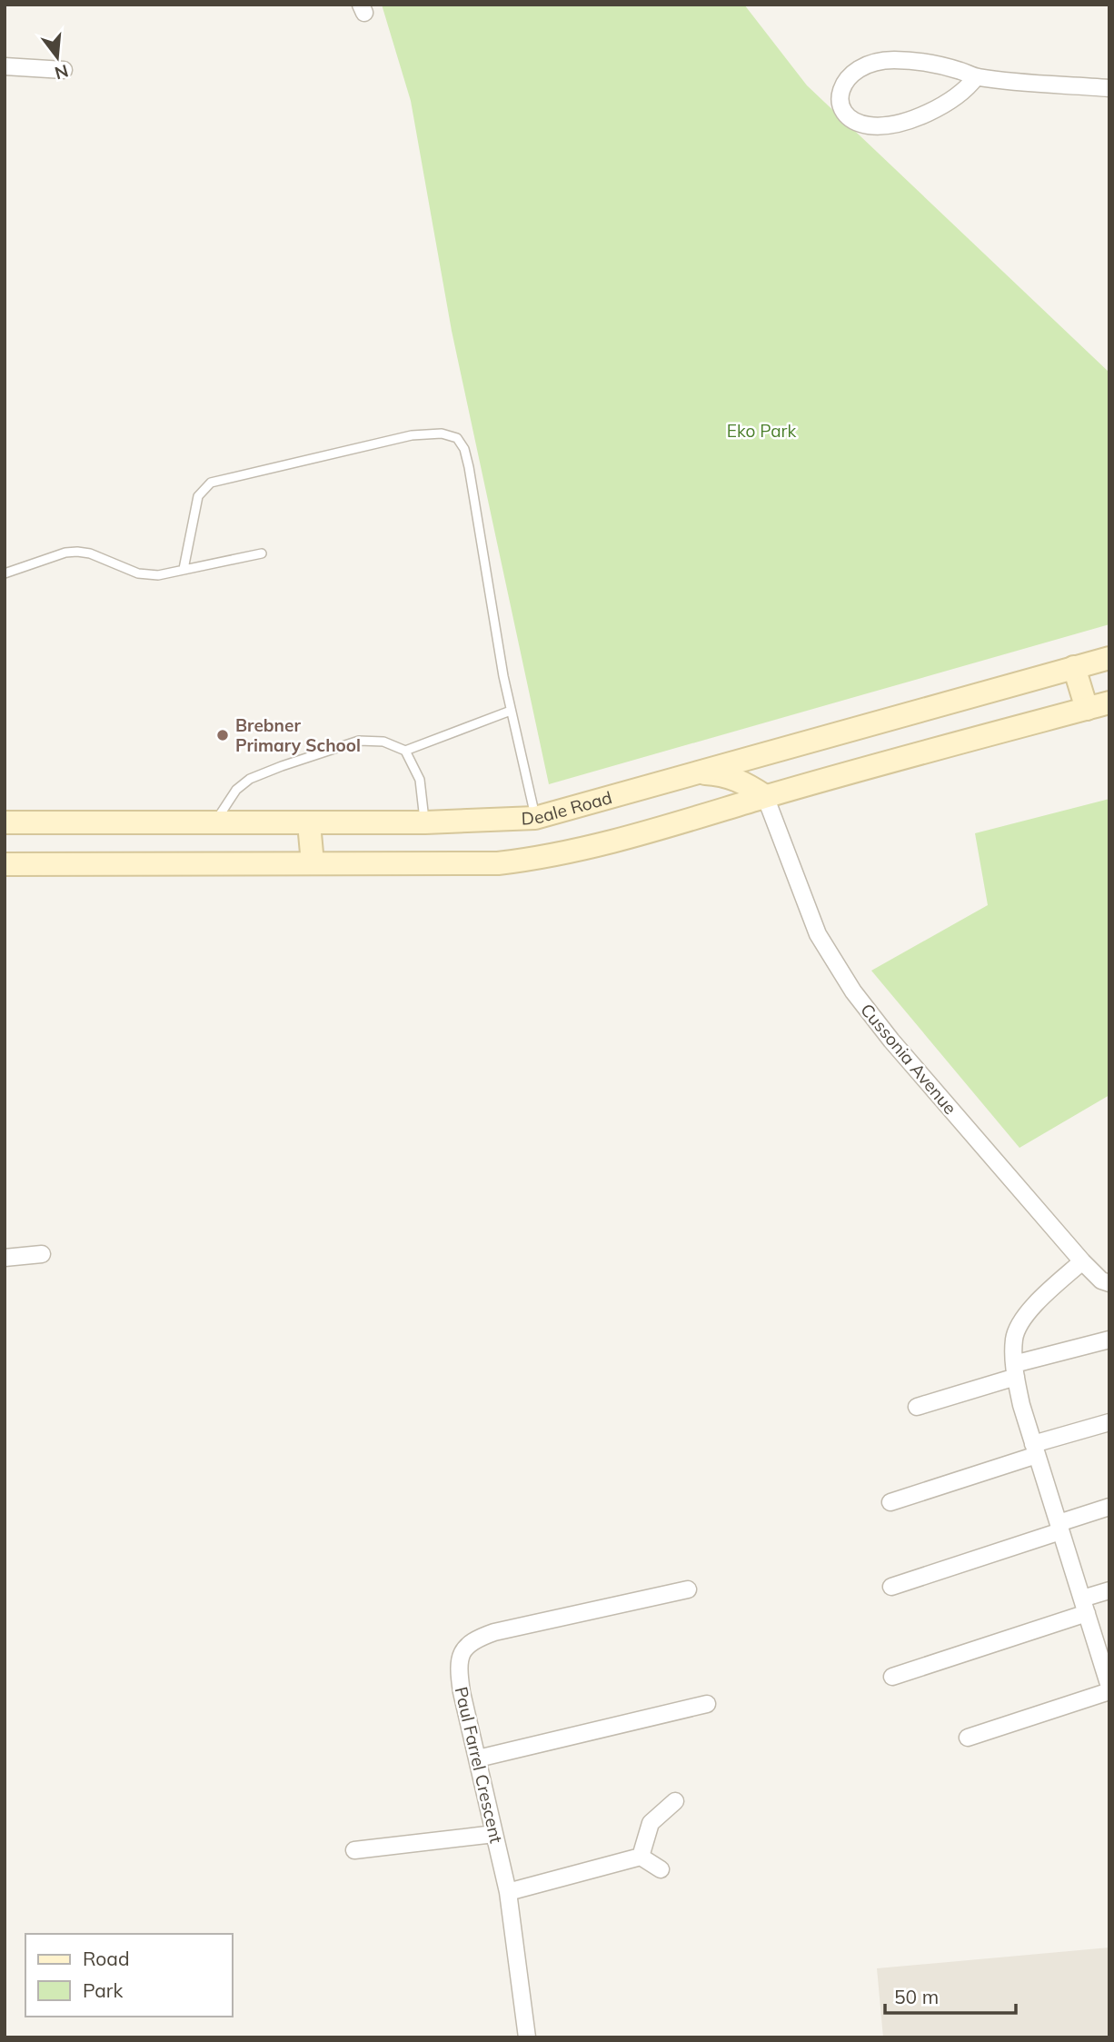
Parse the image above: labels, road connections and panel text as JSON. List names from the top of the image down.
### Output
{
  "streets": {
    "street": ["Deale Road", "Cussonia Avenue", "Paul Farrel Crescent"]
  },
  "parks": ["Eko Park"],
  "places": ["Brebner Primary School"],
  "legend": ["Road", "Park"],
  "scale_bar": "50 m",
  "north": "bottom"
}
